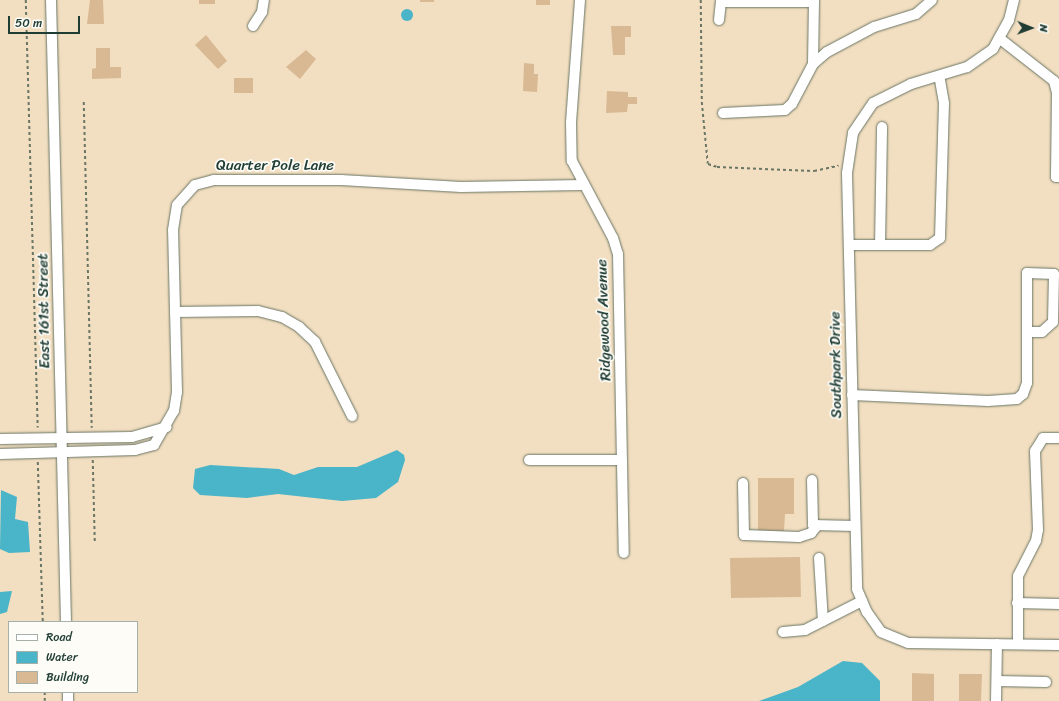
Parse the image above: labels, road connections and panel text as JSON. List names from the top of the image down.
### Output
{
  "streets": {
    "street": [
      "Quarter Pole Lane",
      "East 161st Street",
      "Ridgewood Avenue",
      "Southpark Drive"
    ]
  },
  "crossings": [
    ["Quarter Pole Lane", "East 161st Street"],
    ["Quarter Pole Lane", "Ridgewood Avenue"]
  ],
  "legend": ["Road", "Water", "Building"],
  "scale_bar": "50 m",
  "north": "right"
}
